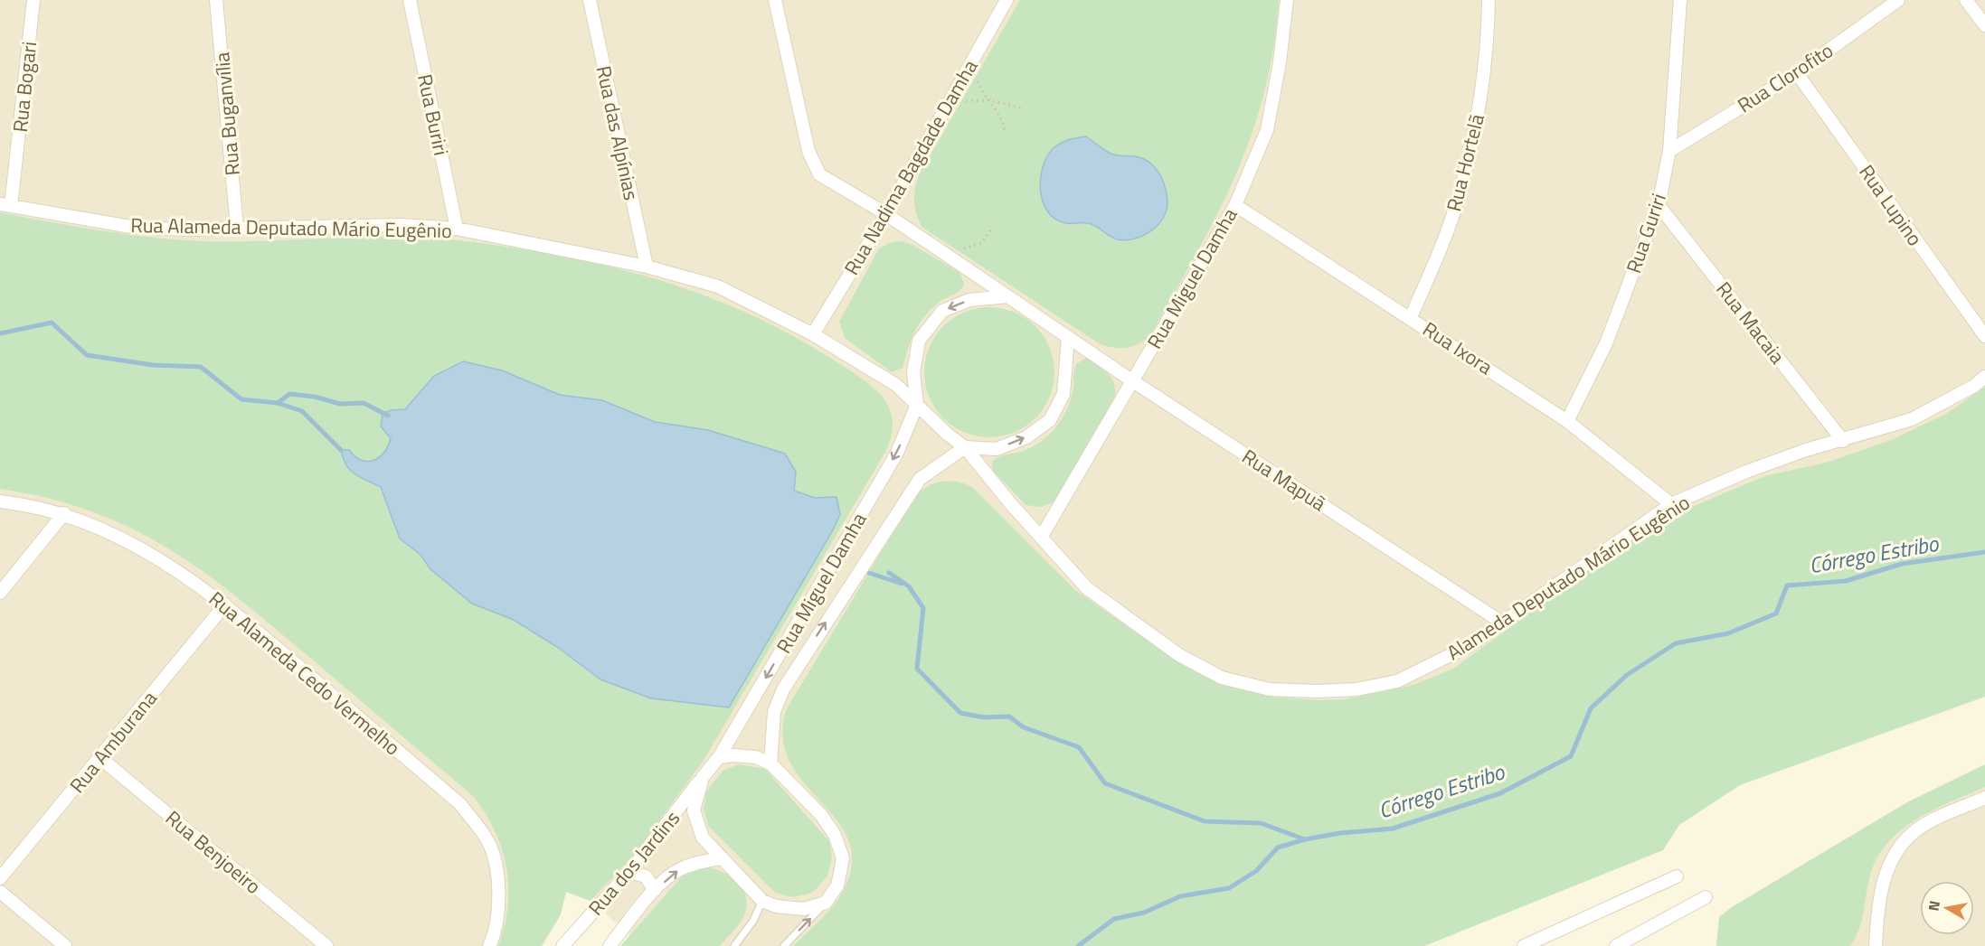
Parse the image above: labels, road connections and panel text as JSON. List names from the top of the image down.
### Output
{
  "streets": {
    "street": [
      "Rua Clorofito",
      "Rua Bogari",
      "Rua Buganvília",
      "Rua Buriri",
      "Rua das Alpínias",
      "Rua Hortelã",
      "Rua Nadima Bagdade Damha",
      "Rua Lupino",
      "Rua Alameda Deputado Mário Eugênio",
      "Rua Guriri",
      "Rua Miguel Damha",
      "Rua Macaia",
      "Rua Ixora",
      "Rua Mapuã",
      "Alameda Deputado Mário Eugênio",
      "Rua Alameda Cedo Vermelho",
      "Rua Amburana",
      "Rua Benjoeiro",
      "Rua dos Jardins"
    ]
  },
  "crossings": [
    ["Rua Clorofito", "Rua Lupino"],
    ["Rua Clorofito", "Rua Guriri"],
    ["Rua Bogari", "Rua Alameda Deputado Mário Eugênio"],
    ["Rua Buganvília", "Rua Alameda Deputado Mário Eugênio"],
    ["Rua Buriri", "Rua Alameda Deputado Mário Eugênio"],
    ["Rua das Alpínias", "Rua Alameda Deputado Mário Eugênio"],
    ["Rua Hortelã", "Rua Ixora"],
    ["Rua Nadima Bagdade Damha", "Rua Alameda Deputado Mário Eugênio"],
    ["Rua Alameda Deputado Mário Eugênio", "Rua Miguel Damha"],
    ["Rua Alameda Deputado Mário Eugênio", "Rua Mapuã"],
    ["Rua Alameda Deputado Mário Eugênio", "Alameda Deputado Mário Eugênio"],
    ["Rua Guriri", "Rua Macaia"],
    ["Rua Guriri", "Rua Ixora"],
    ["Rua Miguel Damha", "Rua Ixora"],
    ["Rua Miguel Damha", "Rua Mapuã"],
    ["Rua Miguel Damha", "Alameda Deputado Mário Eugênio"],
    ["Rua Miguel Damha", "Rua dos Jardins"],
    ["Rua Macaia", "Alameda Deputado Mário Eugênio"],
    ["Rua Ixora", "Alameda Deputado Mário Eugênio"],
    ["Rua Mapuã", "Alameda Deputado Mário Eugênio"],
    ["Rua Alameda Cedo Vermelho", "Rua Amburana"],
    ["Rua Amburana", "Rua Benjoeiro"]
  ],
  "water": ["Córrego Estribo"],
  "north": "left"
}
